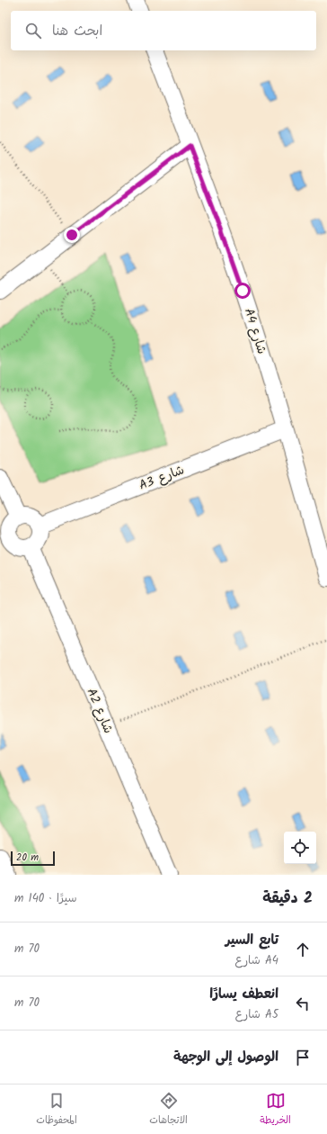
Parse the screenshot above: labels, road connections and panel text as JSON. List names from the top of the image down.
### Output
{
  "streets": {
    "street": ["A4 شارع", "A3 شارع", "A2 شارع"]
  },
  "crossings": [
    ["A4 شارع", "A3 شارع"],
    ["A3 شارع", "A2 شارع"]
  ],
  "scale_bar": "20 m",
  "page": {
    "search": "ابحث هنا",
    "scale": "20 m",
    "heading": ["2 دقيقة", "سيرًا · 140 m"],
    "list": [
      ["تابع السير", "A4 شارع", "70 m"],
      ["انعطف يسارًا", "A5 شارع", "70 m"],
      "الوصول إلى الوجهة"
    ],
    "nav": ["الخريطة", "الاتجاهات", "المحفوظات"]
  }
}
